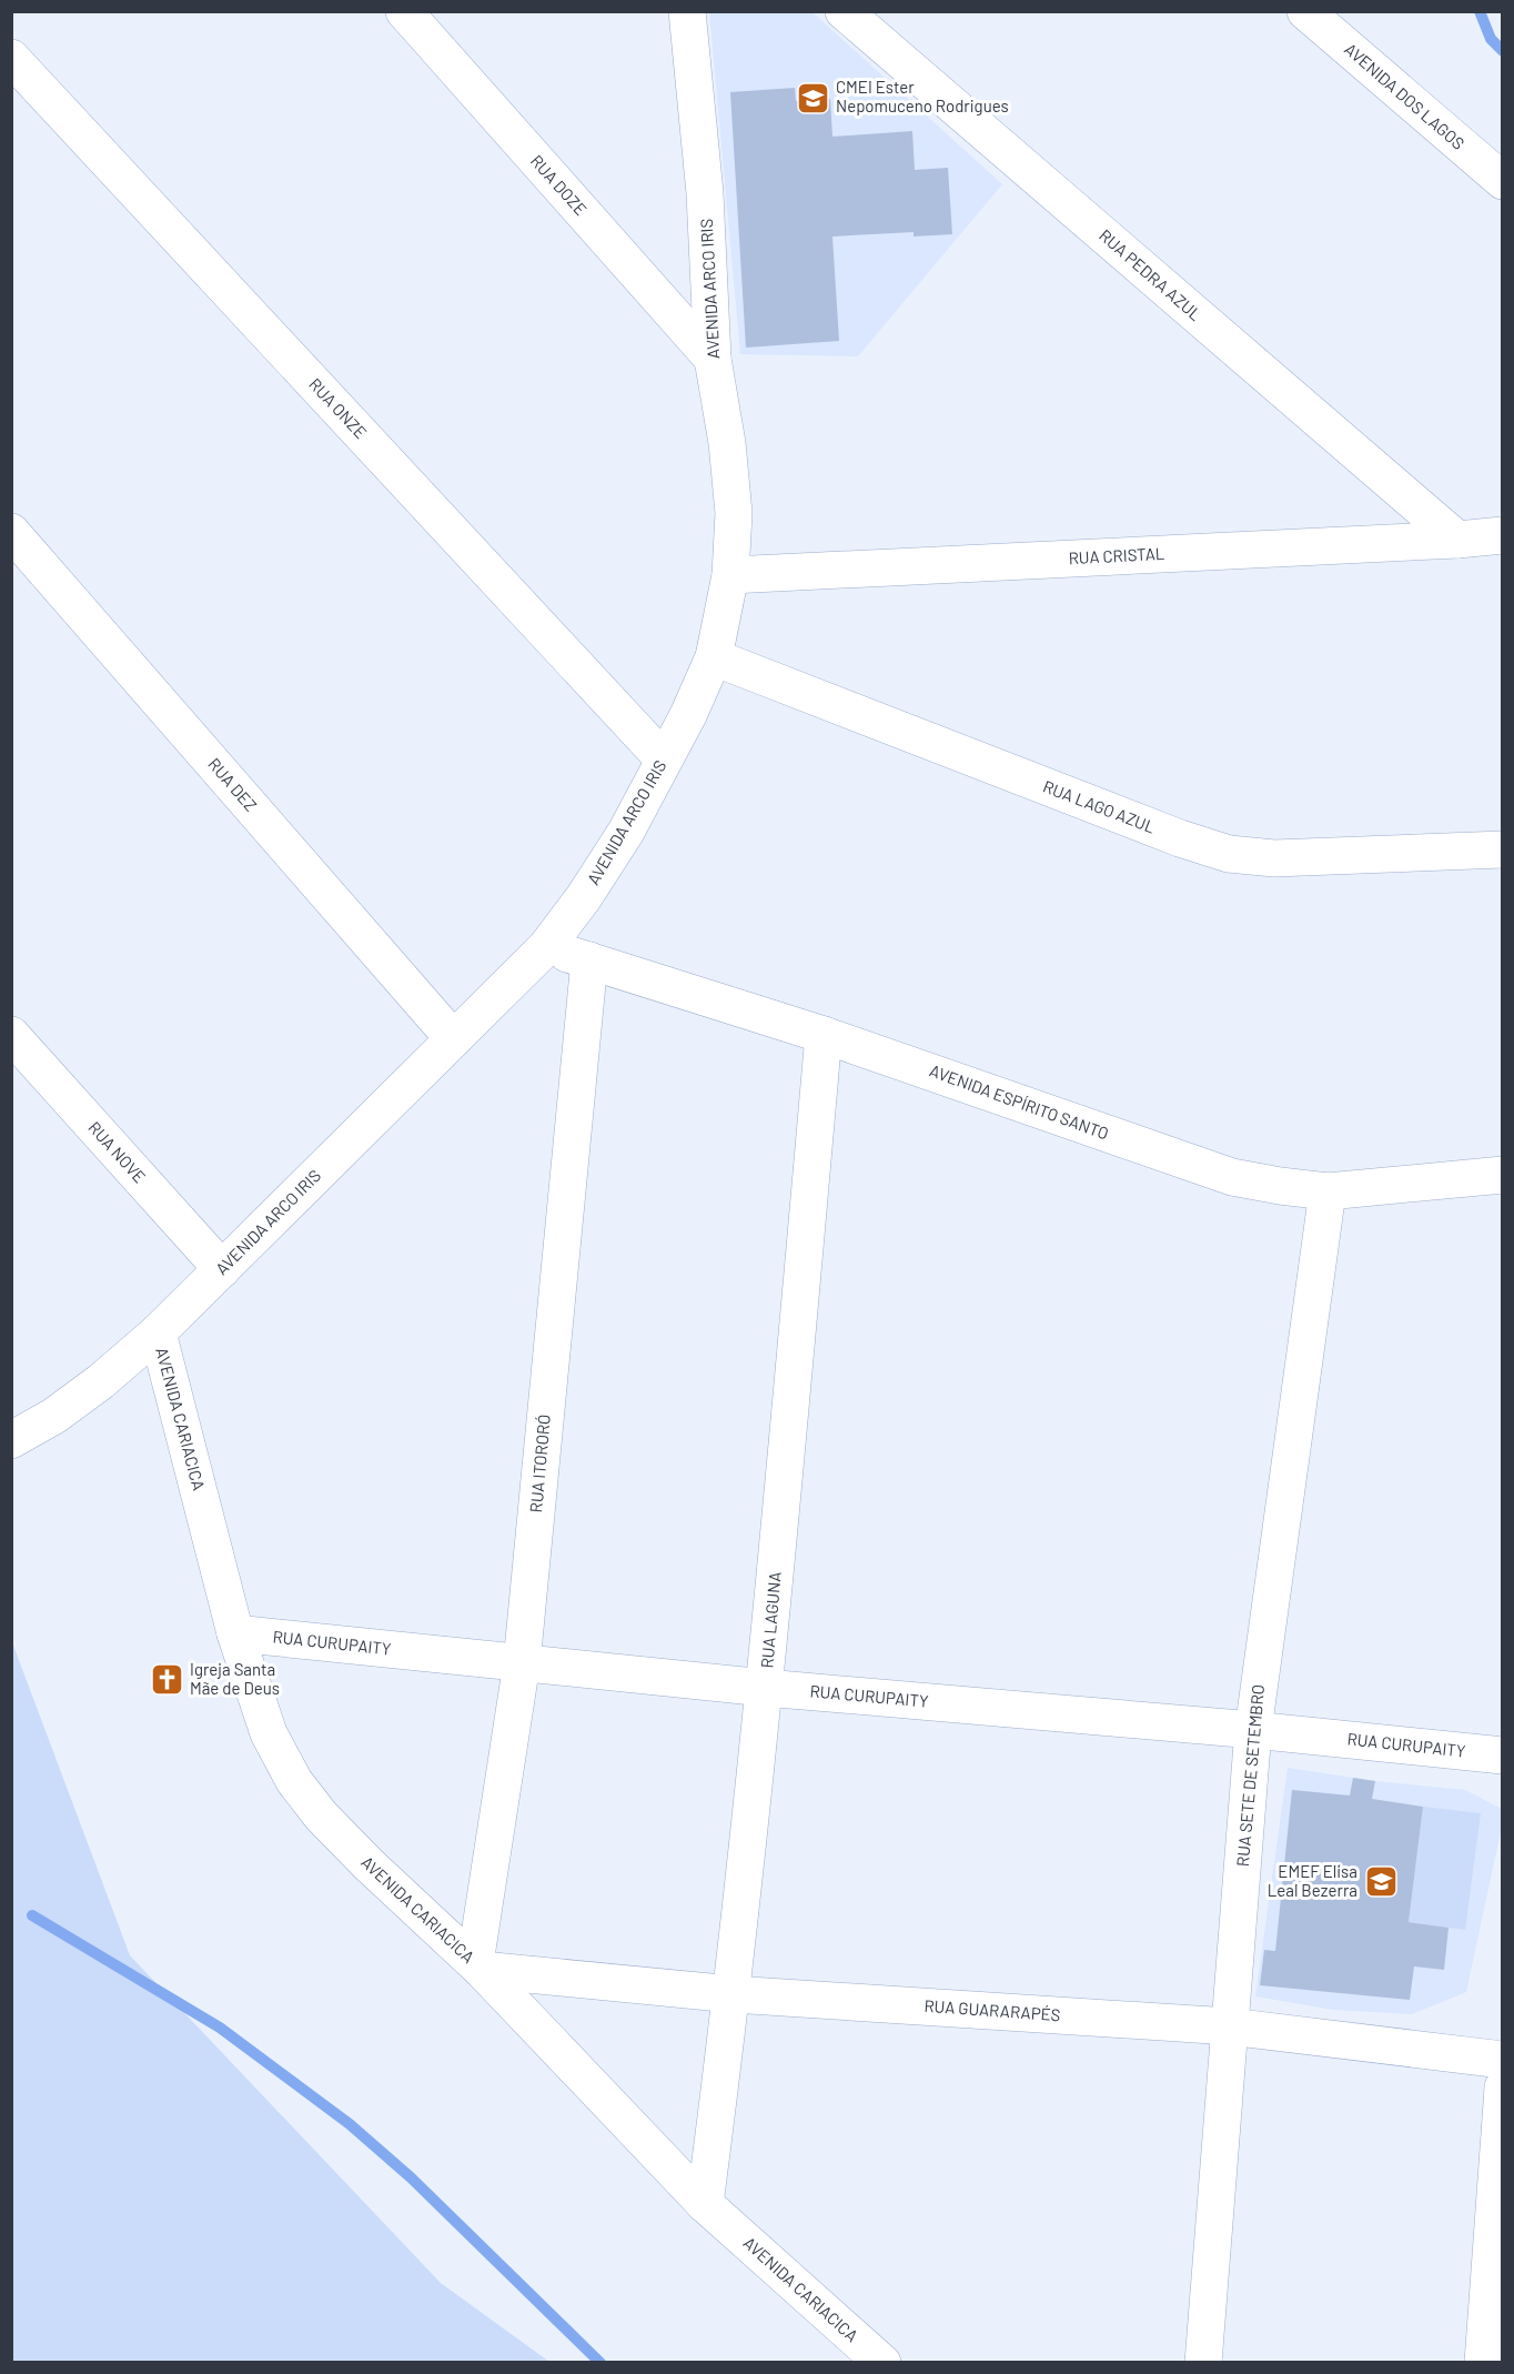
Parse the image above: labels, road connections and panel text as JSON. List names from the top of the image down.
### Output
{
  "streets": {
    "street": [
      "AVENIDA DOS LAGOS",
      "RUA DOZE",
      "RUA PEDRA AZUL",
      "AVENIDA ARCO IRIS",
      "RUA ONZE",
      "RUA CRISTAL",
      "RUA DEZ",
      "RUA LAGO AZUL",
      "AVENIDA ESPÍRITO SANTO",
      "RUA NOVE",
      "AVENIDA CARIACICA",
      "RUA ITORORÓ",
      "RUA LAGUNA",
      "RUA CURUPAITY",
      "RUA SETE DE SETEMBRO",
      "RUA GUARARAPÉS"
    ]
  },
  "crossings": [
    ["RUA DOZE", "AVENIDA ARCO IRIS"],
    ["RUA PEDRA AZUL", "RUA CRISTAL"],
    ["AVENIDA ARCO IRIS", "RUA ONZE"],
    ["AVENIDA ARCO IRIS", "RUA CRISTAL"],
    ["AVENIDA ARCO IRIS", "RUA DEZ"],
    ["AVENIDA ARCO IRIS", "RUA LAGO AZUL"],
    ["AVENIDA ARCO IRIS", "AVENIDA ESPÍRITO SANTO"],
    ["AVENIDA ARCO IRIS", "RUA NOVE"],
    ["AVENIDA ARCO IRIS", "AVENIDA CARIACICA"],
    ["AVENIDA ESPÍRITO SANTO", "RUA ITORORÓ"],
    ["AVENIDA ESPÍRITO SANTO", "RUA LAGUNA"],
    ["AVENIDA ESPÍRITO SANTO", "RUA SETE DE SETEMBRO"],
    ["AVENIDA CARIACICA", "RUA ITORORÓ"],
    ["AVENIDA CARIACICA", "RUA LAGUNA"],
    ["AVENIDA CARIACICA", "RUA CURUPAITY"],
    ["AVENIDA CARIACICA", "RUA GUARARAPÉS"],
    ["RUA ITORORÓ", "RUA CURUPAITY"],
    ["RUA ITORORÓ", "RUA GUARARAPÉS"],
    ["RUA LAGUNA", "RUA CURUPAITY"],
    ["RUA LAGUNA", "RUA GUARARAPÉS"],
    ["RUA CURUPAITY", "RUA SETE DE SETEMBRO"],
    ["RUA SETE DE SETEMBRO", "RUA GUARARAPÉS"]
  ],
  "places": {
    "school or university": ["CMEI Ester Nepomuceno Rodrigues", "EMEF Elisa Leal Bezerra"],
    "church": ["Igreja Santa Mãe de Deus"]
  }
}
